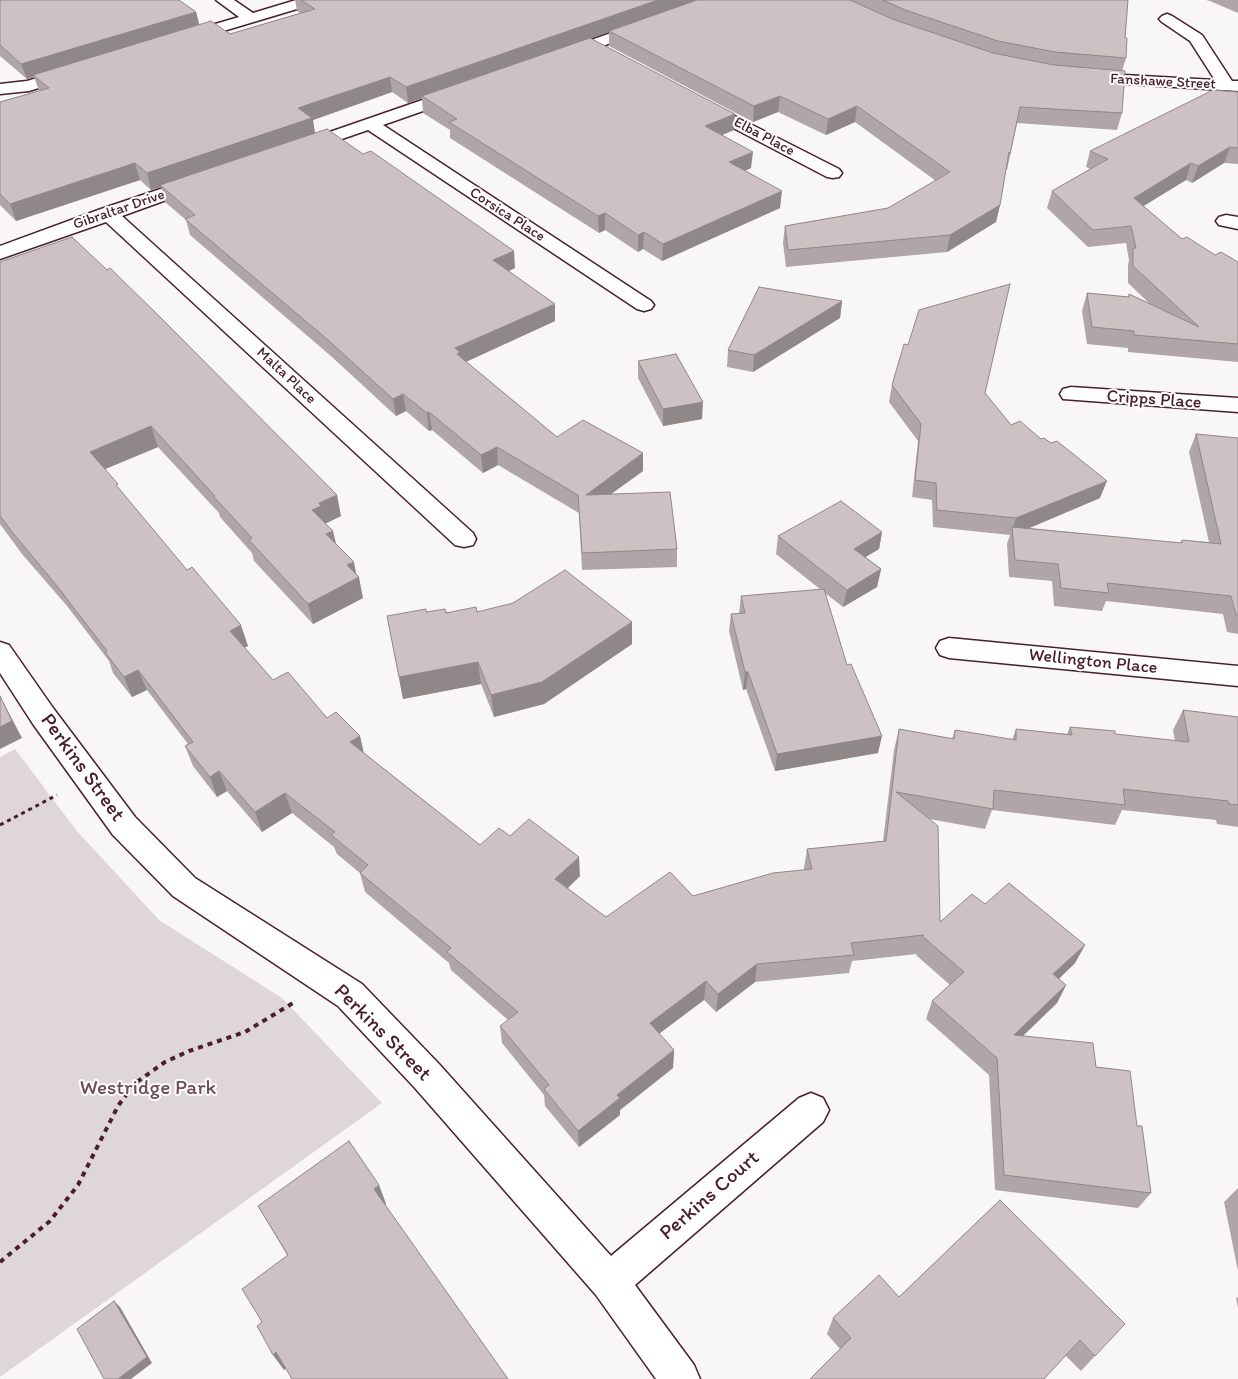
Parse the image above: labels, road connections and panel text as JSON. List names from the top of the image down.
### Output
{
  "streets": {
    "street": [
      "Fanshawe Street",
      "Elba Place",
      "Gibraltar Drive",
      "Corsica Place",
      "Malta Place",
      "Cripps Place",
      "Wellington Place",
      "Perkins Street",
      "Perkins Court"
    ]
  },
  "crossings": [
    ["Gibraltar Drive", "Malta Place"],
    ["Perkins Street", "Perkins Court"]
  ],
  "parks": ["Westridge Park"]
}
